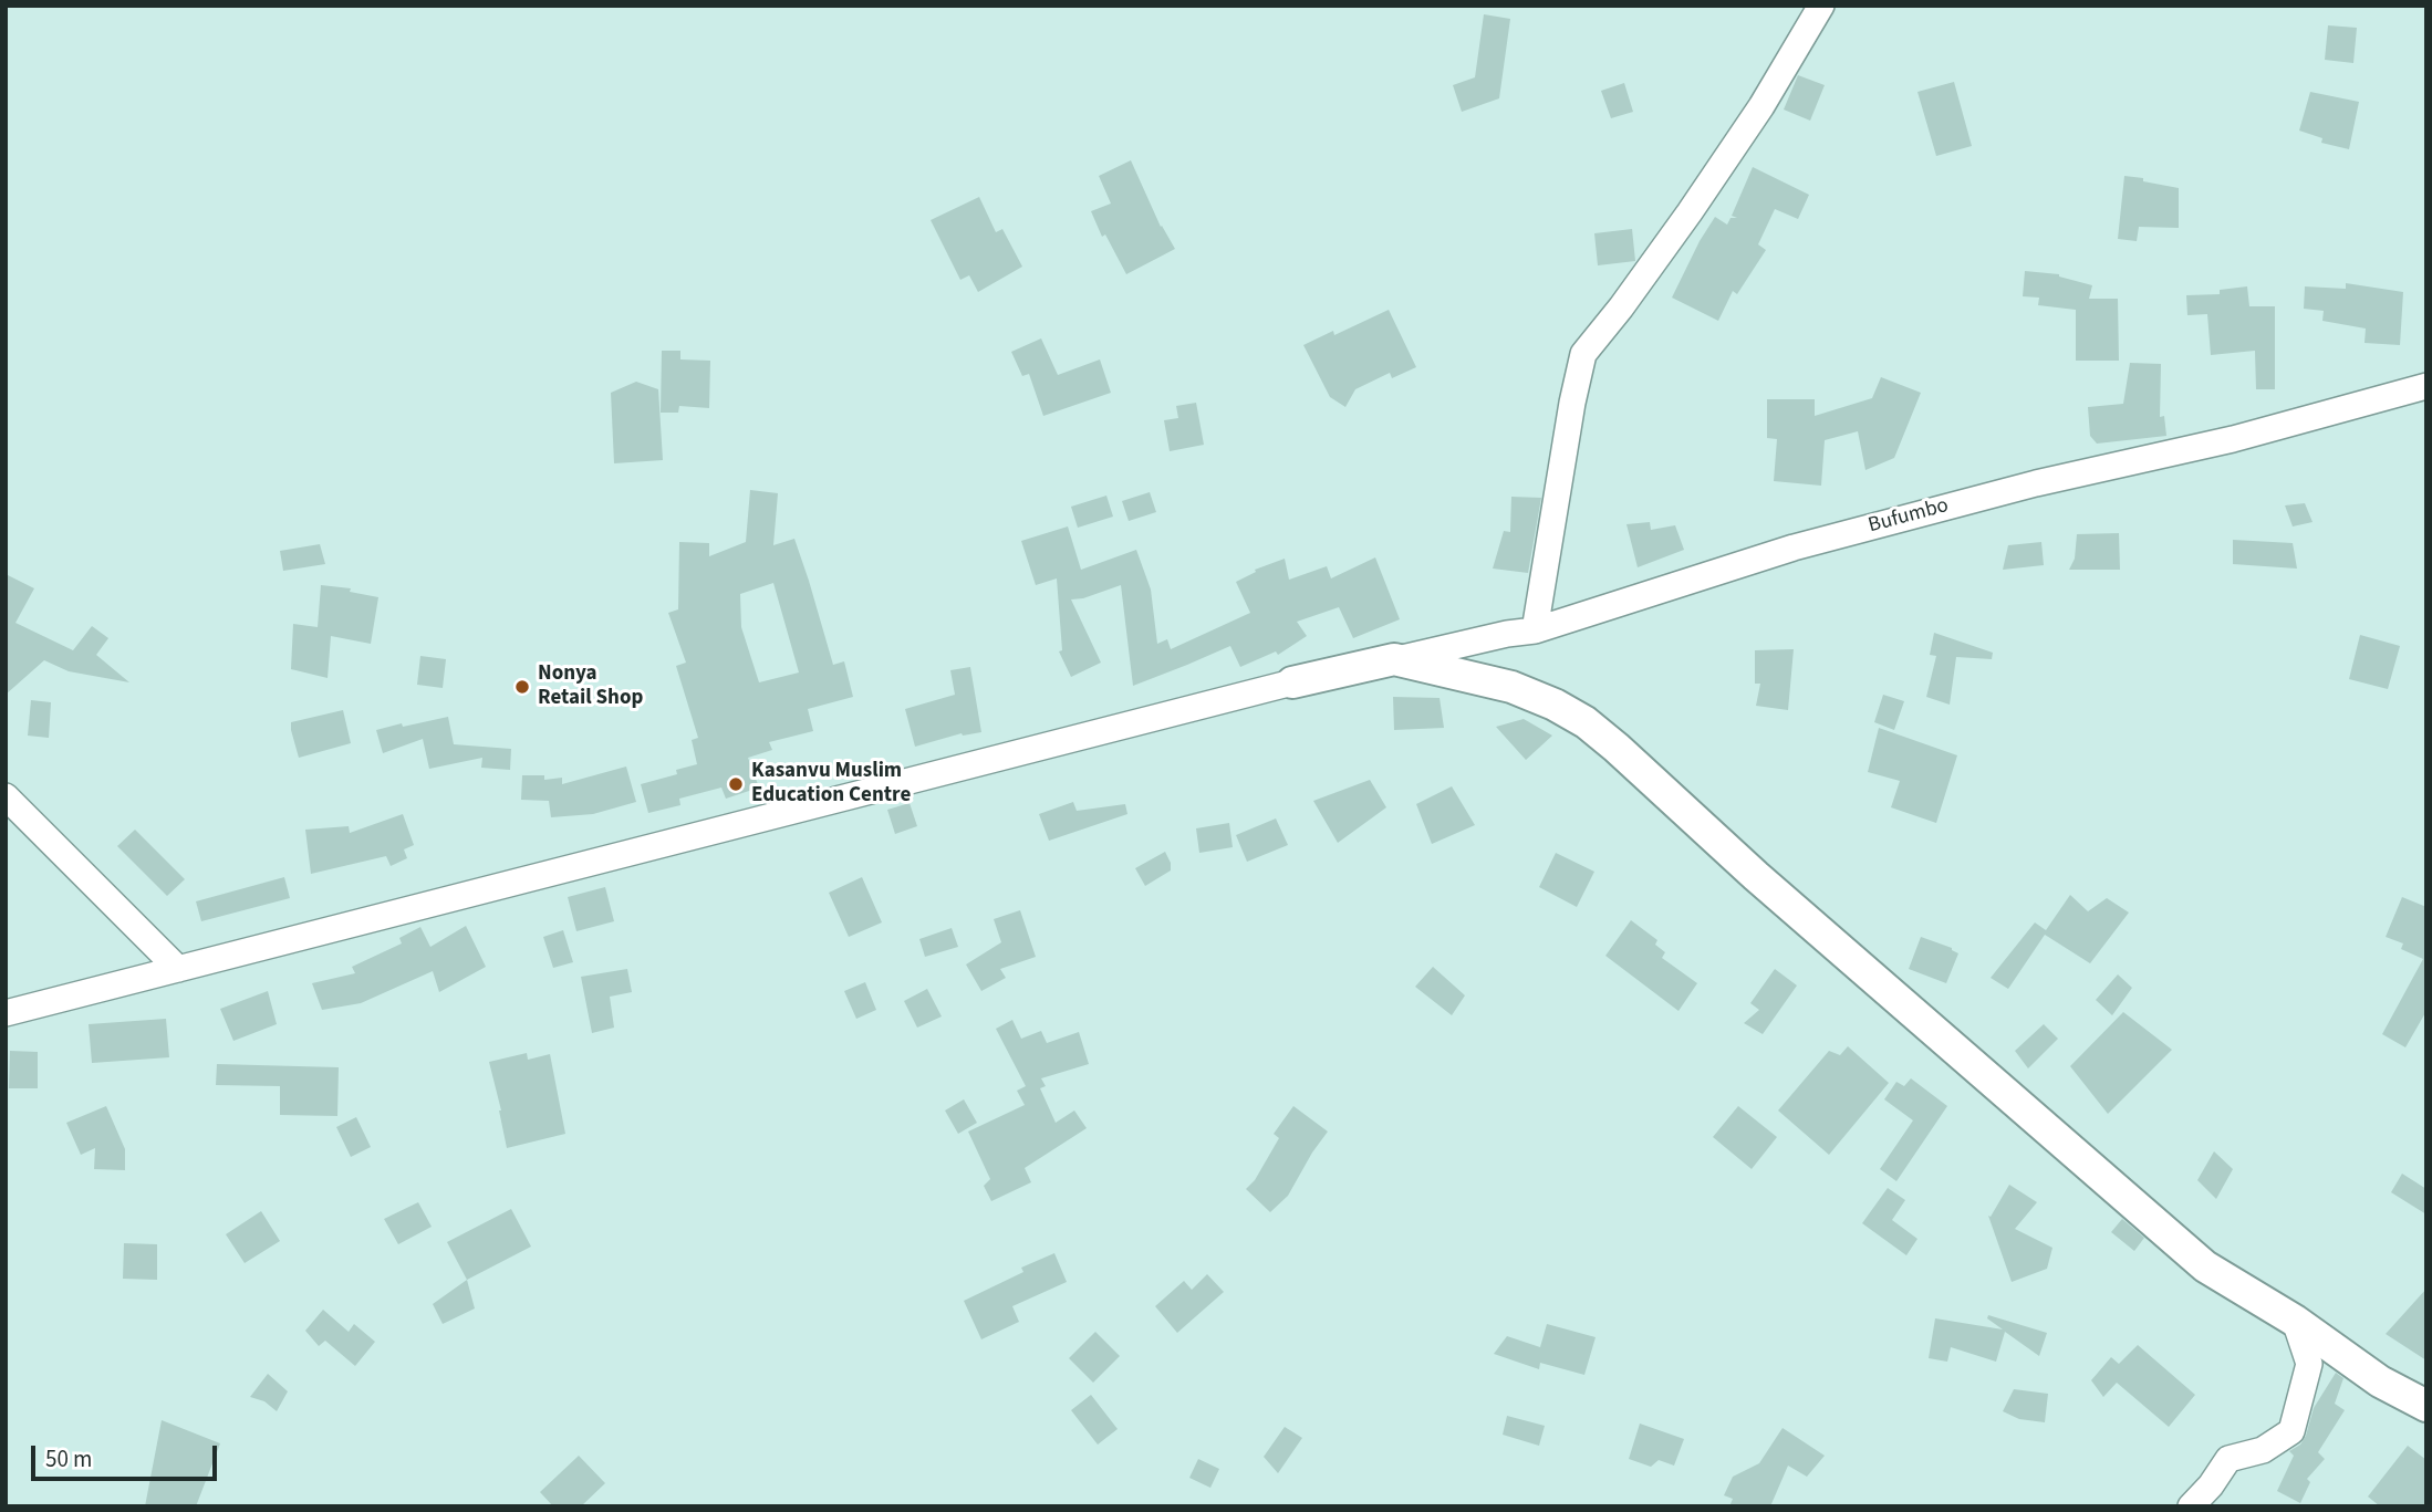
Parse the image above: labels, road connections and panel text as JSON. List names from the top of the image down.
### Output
{
  "streets": {
    "street": ["Bufumbo"]
  },
  "places": ["Nonya Retail Shop", "Kasanvu Muslim Education Centre"],
  "scale_bar": "50 m"
}
